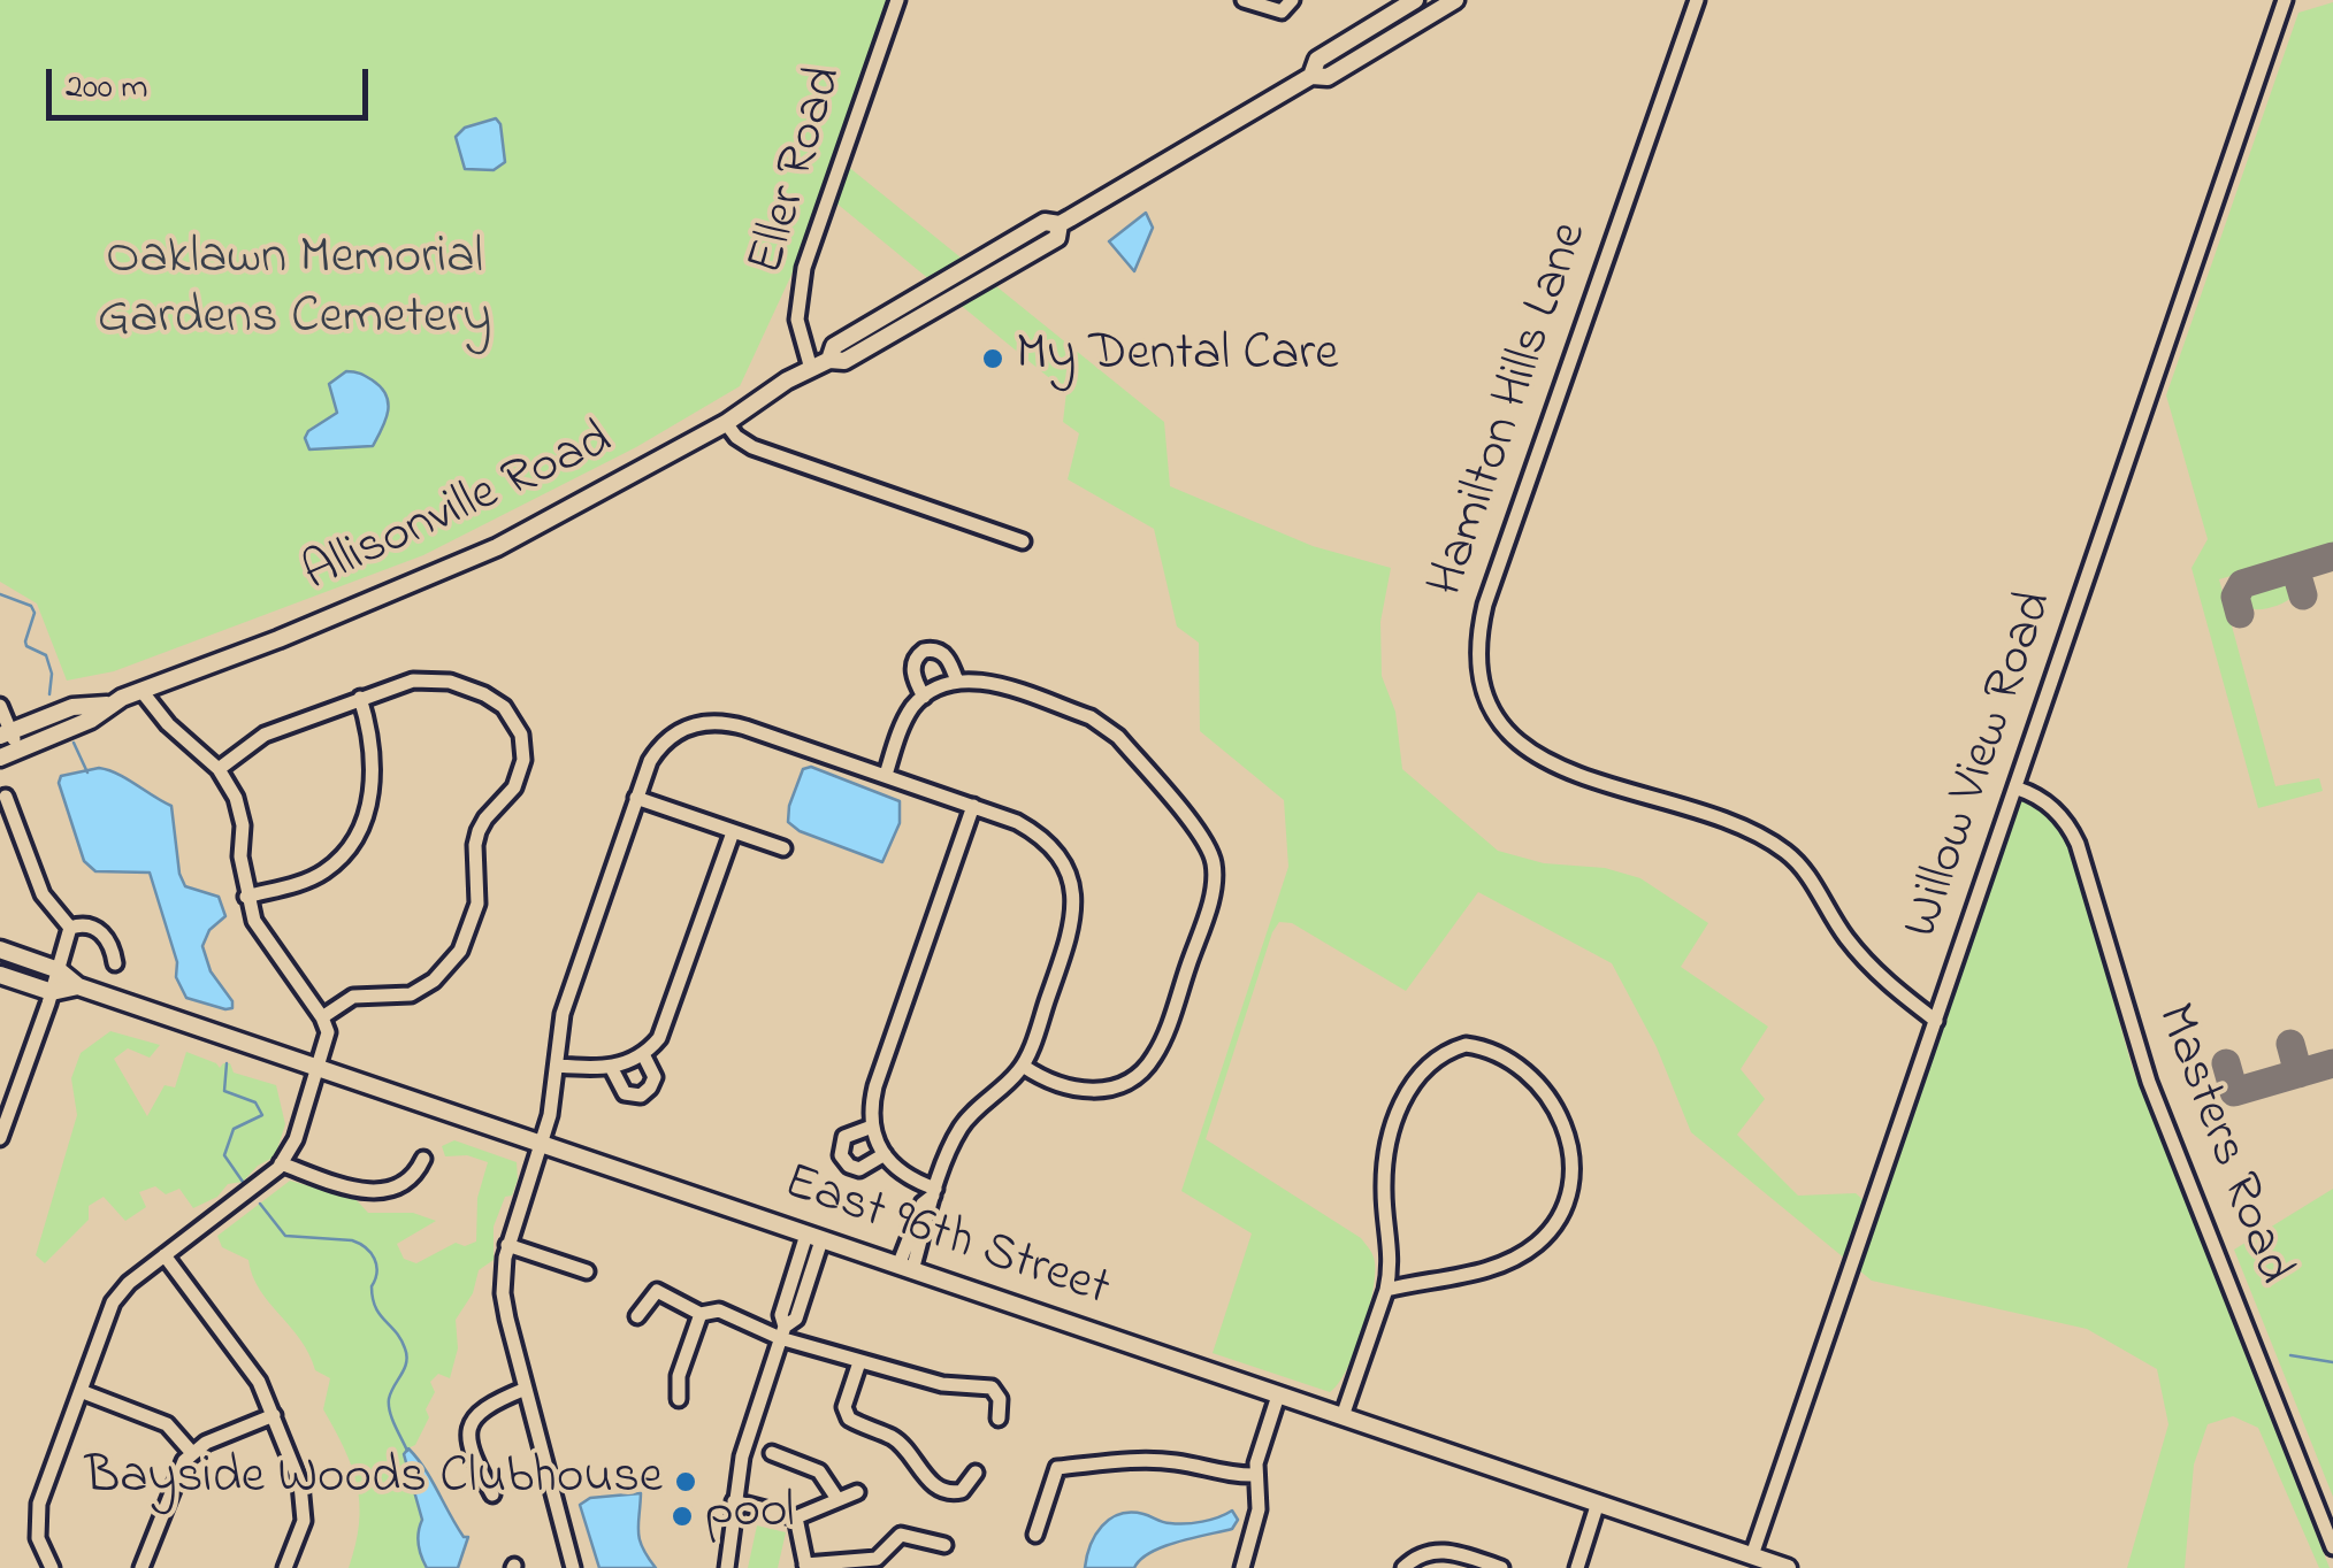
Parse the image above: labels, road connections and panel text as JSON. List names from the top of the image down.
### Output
{
  "streets": {
    "main road": ["Allisonville Road", "East 96th Street"],
    "street": [
      "Eller Road",
      "Hamilton Hills Lane",
      "Willow View Road",
      "Masters Road"
    ]
  },
  "crossings": [
    ["Eller Road", "Allisonville Road"],
    ["Hamilton Hills Lane", "Willow View Road"],
    ["Willow View Road", "Masters Road"],
    ["Willow View Road", "East 96th Street"]
  ],
  "parks": ["Oaklawn Memorial Gardens Cemetery"],
  "places": ["My Dental Care", "Bayside Woods Clubhouse", "pool"],
  "scale_bar": "200 m"
}
